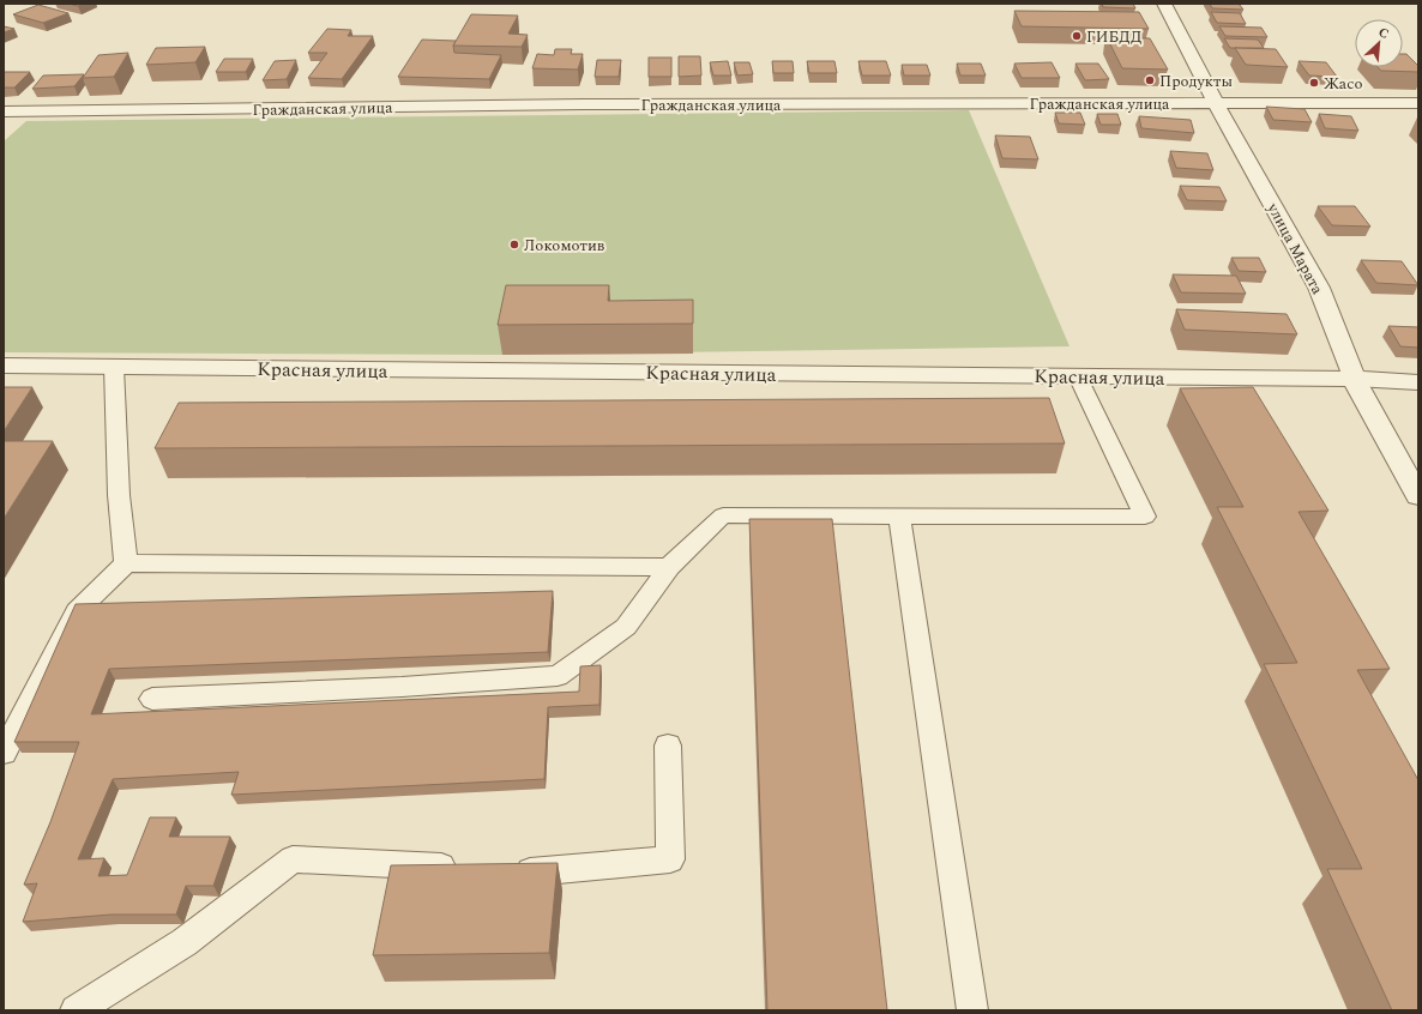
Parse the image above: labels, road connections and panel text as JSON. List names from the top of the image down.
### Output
{
  "streets": {
    "street": ["Гражданская улица", "улица Марата", "Красная улица"]
  },
  "crossings": [
    ["Гражданская улица", "улица Марата"],
    ["улица Марата", "Красная улица"]
  ],
  "places": [
    "ГИБДД",
    "Продукты",
    "Жасо",
    "Локомотив"
  ],
  "north": "top right"
}
